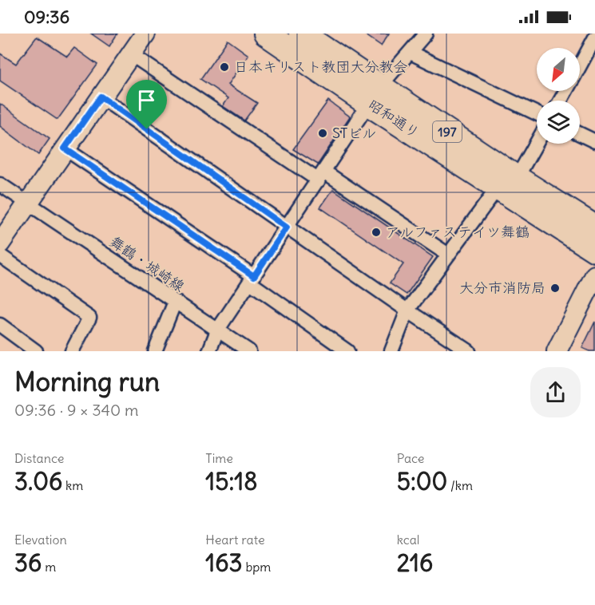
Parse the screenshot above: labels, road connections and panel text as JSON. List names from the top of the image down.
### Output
{
  "streets": {
    "highway": ["昭和通り", "197"],
    "street": ["舞鶴・城崎線"]
  },
  "places": [
    "日本キリスト教団大分教会",
    "STビル",
    "アルファステイツ舞鶴",
    "大分市消防局"
  ],
  "north": "bottom left",
  "page": {
    "status": "09:36",
    "heading": ["Morning run", "09:36 · 9 × 340 m"],
    "stats": [
      ["Distance", "3.06 km"],
      ["Time", "15:18"],
      ["Pace", "5:00 /km"],
      ["Elevation", "36 m"],
      ["Heart rate", "163 bpm"],
      ["kcal", "216"]
    ]
  }
}
